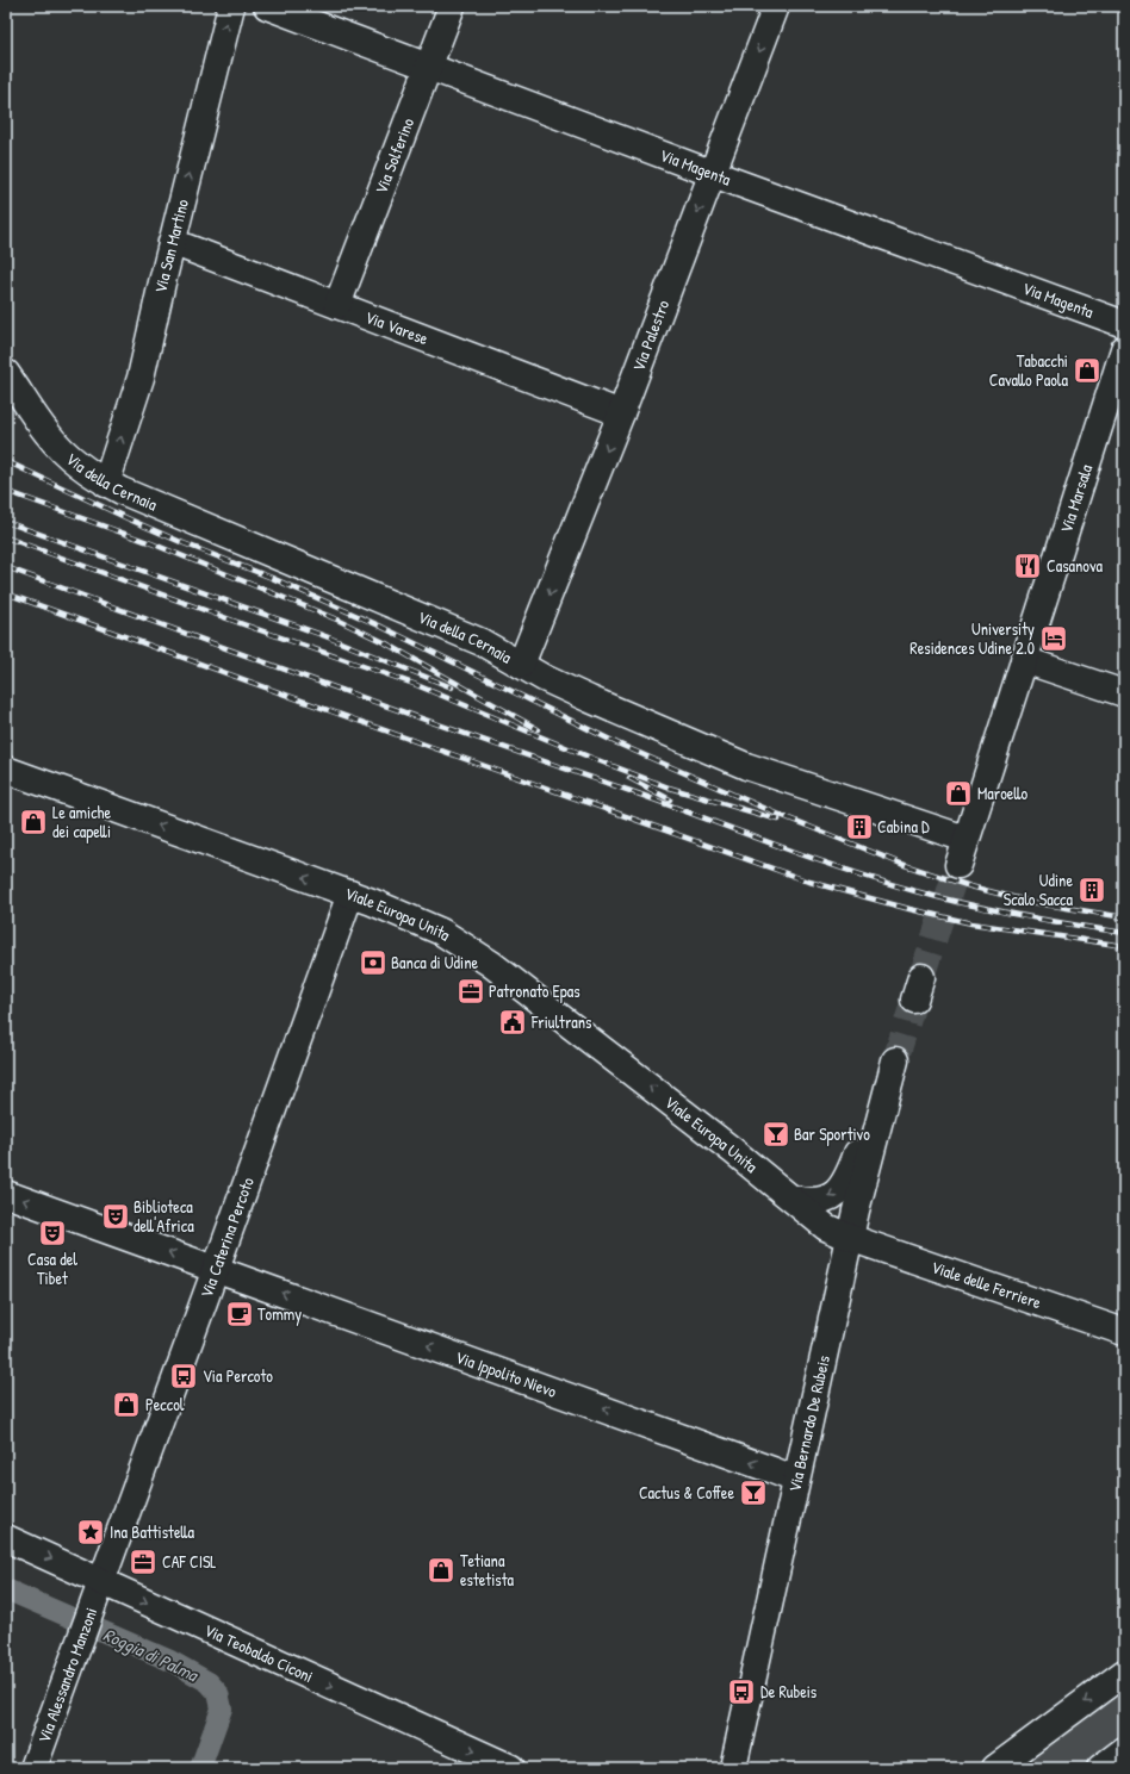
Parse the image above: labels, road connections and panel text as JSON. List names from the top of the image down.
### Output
{
  "streets": {
    "street": [
      "Via Solferino",
      "Via Magenta",
      "Via San Martino",
      "Via Varese",
      "Via Palestro",
      "Via della Cernaia",
      "Via Marsala",
      "Viale Europa Unita",
      "Via Caterina Percoto",
      "Viale delle Ferriere",
      "Via Ippolito Nievo",
      "Via Bernardo De Rubeis",
      "Via Teobaldo Ciconi",
      "Via Alessandro Manzoni"
    ]
  },
  "crossings": [
    ["Via Solferino", "Via Magenta"],
    ["Via Solferino", "Via Varese"],
    ["Via Magenta", "Via Palestro"],
    ["Via San Martino", "Via Varese"],
    ["Via San Martino", "Via della Cernaia"],
    ["Via Varese", "Via Palestro"],
    ["Via Palestro", "Via della Cernaia"],
    ["Via della Cernaia", "Via Marsala"],
    ["Viale Europa Unita", "Via Caterina Percoto"],
    ["Viale Europa Unita", "Viale delle Ferriere"],
    ["Viale Europa Unita", "Via Bernardo De Rubeis"],
    ["Via Caterina Percoto", "Via Ippolito Nievo"],
    ["Via Caterina Percoto", "Via Teobaldo Ciconi"],
    ["Via Caterina Percoto", "Via Alessandro Manzoni"],
    ["Viale delle Ferriere", "Via Bernardo De Rubeis"],
    ["Via Ippolito Nievo", "Via Bernardo De Rubeis"],
    ["Via Teobaldo Ciconi", "Via Alessandro Manzoni"]
  ],
  "one_way": [
    "Via San Martino",
    "Via Palestro",
    "Viale Europa Unita",
    "Via Ippolito Nievo",
    "Via Teobaldo Ciconi"
  ],
  "water": ["Roggia di Palma"],
  "places": {
    "shop": [
      "Tabacchi Cavallo Paola",
      "Maroello",
      "Le amiche dei capelli",
      "Peccol",
      "Tetiana estetista"
    ],
    "restaurant": ["Casanova"],
    "hotel": ["University Residences Udine 2.0"],
    "building": ["Cabina D", "Udine Scalo Sacca"],
    "bank": ["Banca di Udine"],
    "office": ["Patronato Epas", "CAF CISL"],
    "public building": ["Friultrans"],
    "bar": ["Bar Sportivo", "Cactus & Coffee"],
    "theatre": ["Biblioteca dell'Africa", "Casa del Tibet"],
    "cafe": ["Tommy"],
    "bus stop": ["Via Percoto", "De Rubeis"],
    "place": ["Ina Battistella"]
  }
}
